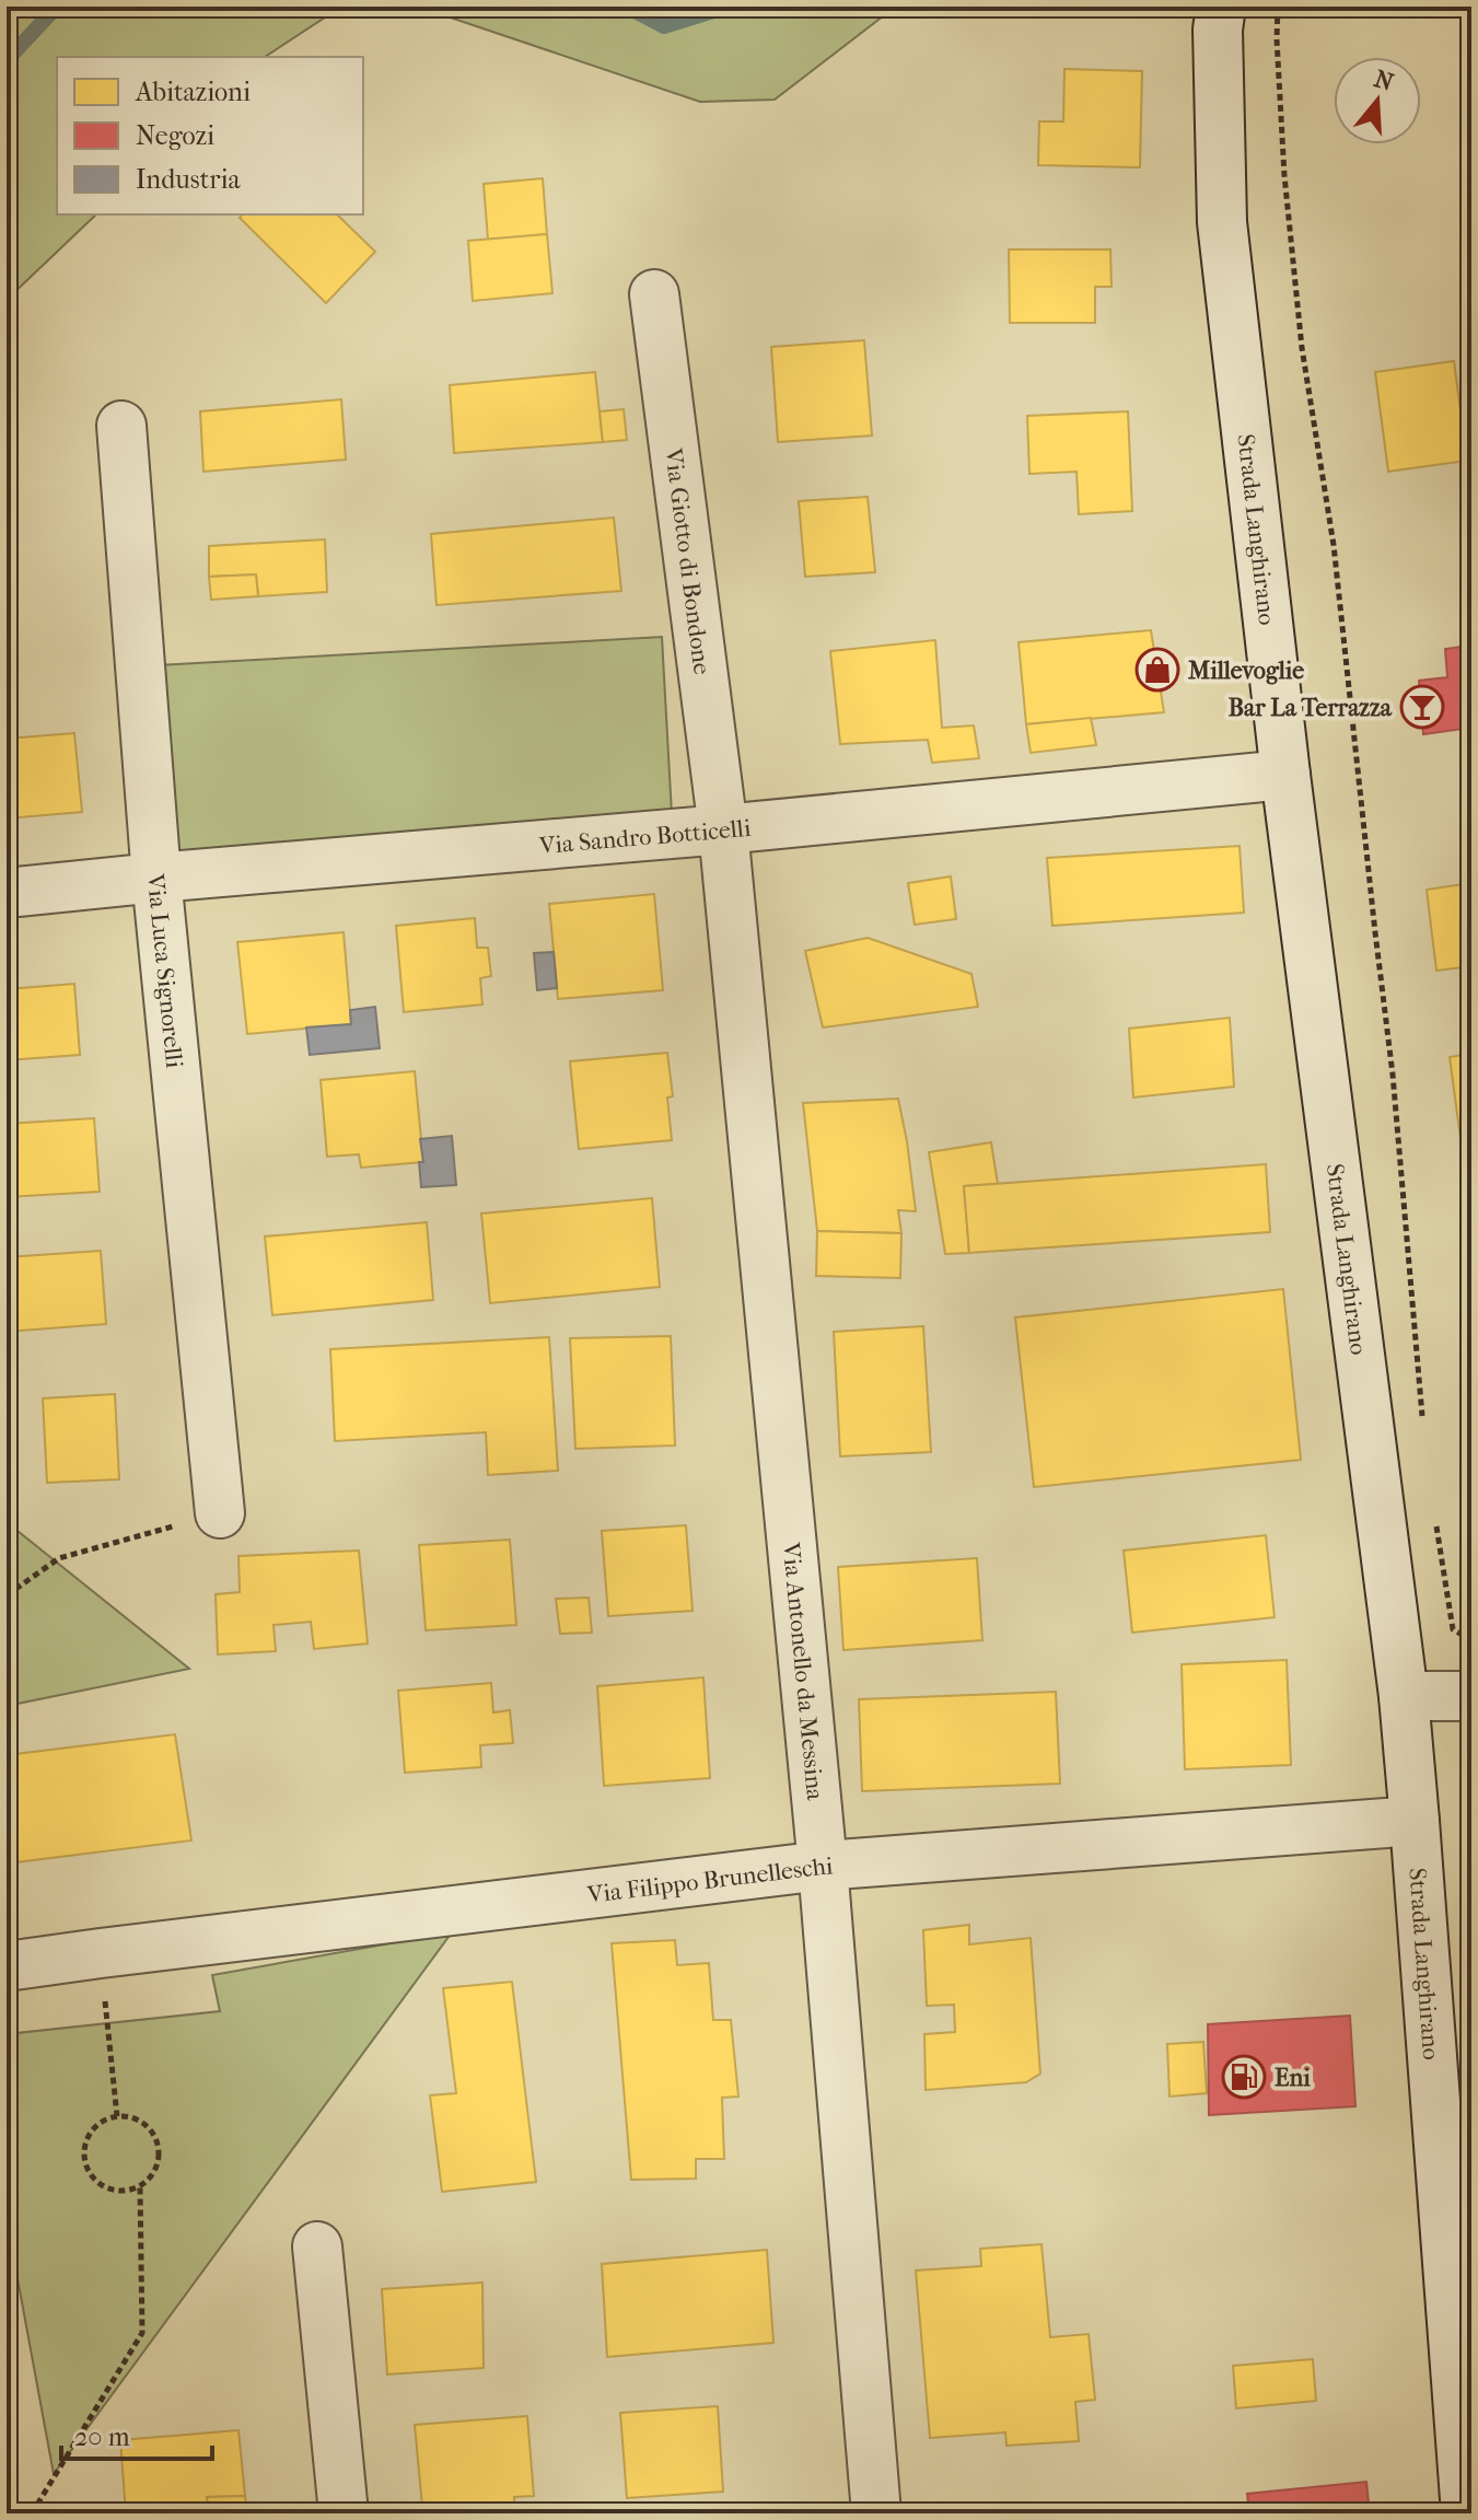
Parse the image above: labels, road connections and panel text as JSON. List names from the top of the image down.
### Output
{
  "streets": {
    "street": [
      "Strada Langhirano",
      "Via Giotto di Bondone",
      "Via Sandro Botticelli",
      "Via Luca Signorelli",
      "Via Antonello da Messina",
      "Via Filippo Brunelleschi"
    ]
  },
  "crossings": [
    ["Strada Langhirano", "Via Sandro Botticelli"],
    ["Strada Langhirano", "Via Filippo Brunelleschi"],
    ["Via Giotto di Bondone", "Via Sandro Botticelli"],
    ["Via Giotto di Bondone", "Via Antonello da Messina"],
    ["Via Sandro Botticelli", "Via Luca Signorelli"],
    ["Via Sandro Botticelli", "Via Antonello da Messina"],
    ["Via Antonello da Messina", "Via Filippo Brunelleschi"]
  ],
  "places": {
    "shop": ["Millevoglie"],
    "bar": ["Bar La Terrazza"],
    "fuel station": ["Eni"]
  },
  "legend": ["Abitazioni", "Negozi", "Industria"],
  "scale_bar": "20 m",
  "north": "top"
}
